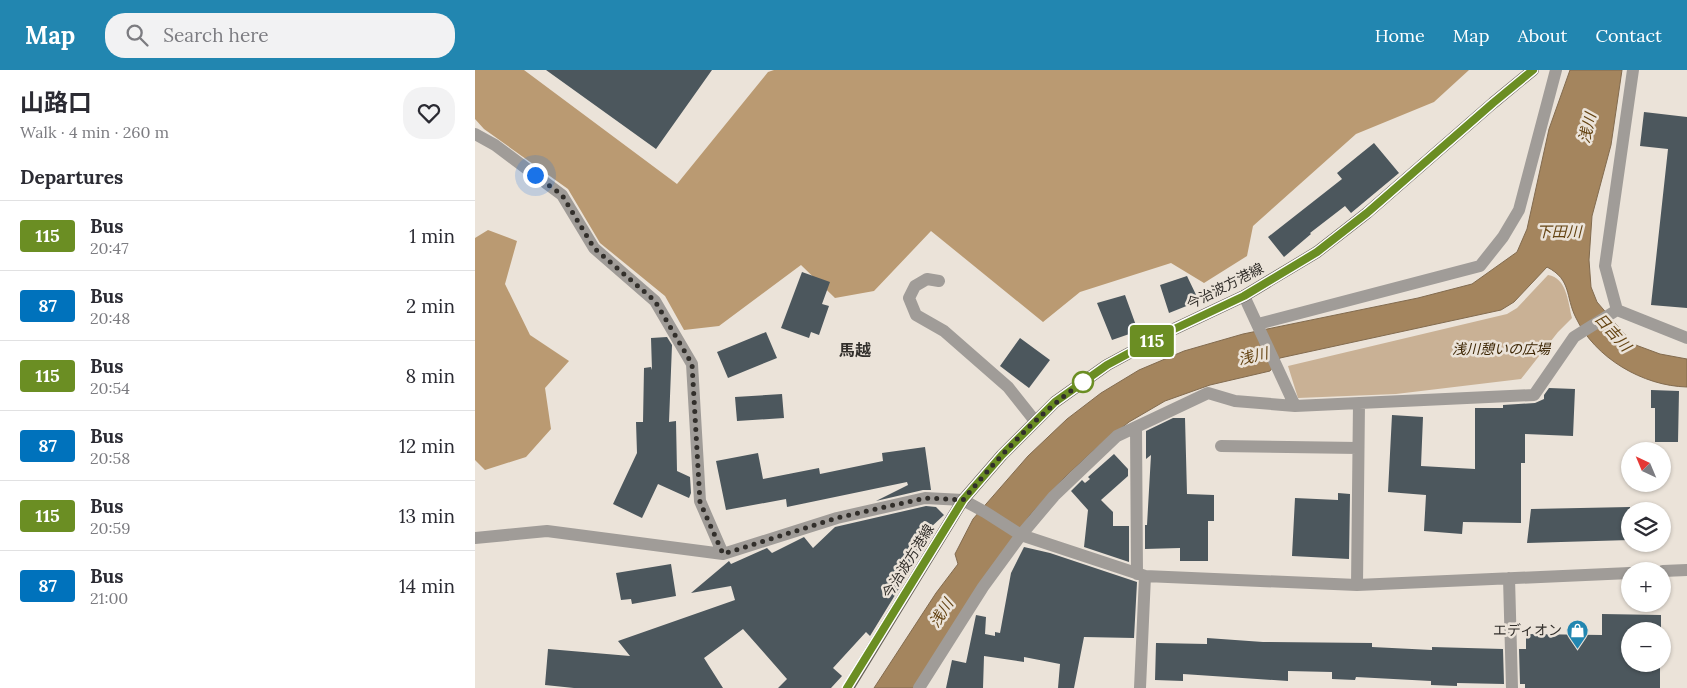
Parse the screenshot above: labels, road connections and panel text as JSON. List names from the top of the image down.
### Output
{
  "streets": {
    "main road": ["今治波方港線"]
  },
  "districts": ["馬越"],
  "water": ["浅川", "下田川", "日吉川"],
  "parks": ["浅川憩いの広場"],
  "places": {
    "shop": ["エディオン"]
  },
  "lines": ["bus line 115"],
  "north": "top left",
  "page": {
    "header": "Map",
    "search": "Search here",
    "nav": [
      "Home",
      "Map",
      "About",
      "Contact"
    ],
    "heading": [
      ["山路口", "Walk · 4 min · 260 m"],
      "Departures"
    ],
    "on_map": "115",
    "list": [
      {
        "mark": "115",
        "name": "Bus",
        "note": "20:47",
        "value": "1 min"
      },
      {
        "mark": "87",
        "name": "Bus",
        "note": "20:48",
        "value": "2 min"
      },
      {
        "mark": "115",
        "name": "Bus",
        "note": "20:54",
        "value": "8 min"
      },
      {
        "mark": "87",
        "name": "Bus",
        "note": "20:58",
        "value": "12 min"
      },
      {
        "mark": "115",
        "name": "Bus",
        "note": "20:59",
        "value": "13 min"
      },
      {
        "mark": "87",
        "name": "Bus",
        "note": "21:00",
        "value": "14 min"
      }
    ],
    "map_buttons": ["+", "−"]
  }
}
